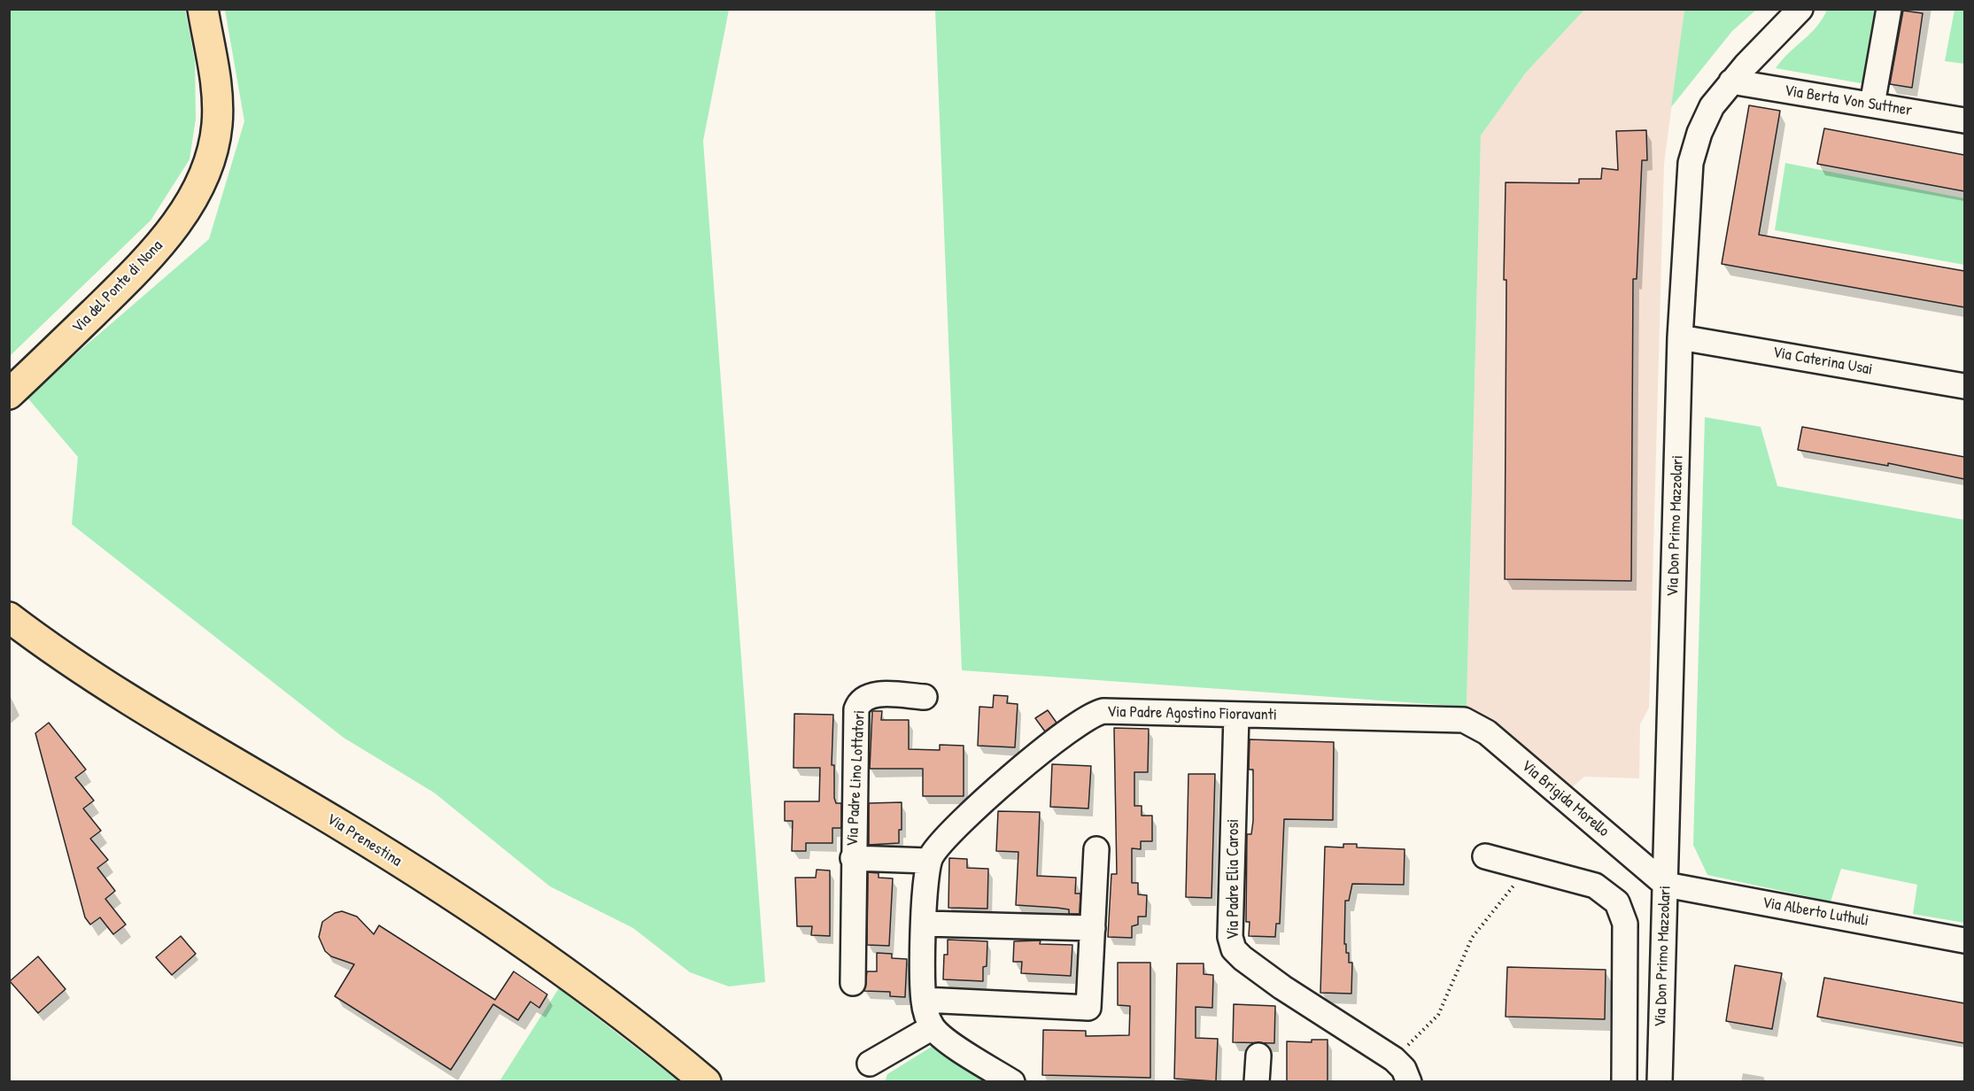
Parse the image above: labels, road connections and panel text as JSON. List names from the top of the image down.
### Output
{
  "streets": {
    "main road": ["Via del Ponte di Nona", "Via Prenestina"],
    "street": [
      "Via Berta Von Suttner",
      "Via Caterina Usai",
      "Via Don Primo Mazzolari",
      "Via Padre Agostino Fioravanti",
      "Via Padre Lino Lottatori",
      "Via Brigida Morello",
      "Via Padre Elia Carosi",
      "Via Alberto Luthuli"
    ]
  },
  "crossings": [
    ["Via Berta Von Suttner", "Via Don Primo Mazzolari"],
    ["Via Caterina Usai", "Via Don Primo Mazzolari"],
    ["Via Don Primo Mazzolari", "Via Brigida Morello"],
    ["Via Don Primo Mazzolari", "Via Alberto Luthuli"],
    ["Via Padre Agostino Fioravanti", "Via Padre Lino Lottatori"],
    ["Via Padre Agostino Fioravanti", "Via Brigida Morello"],
    ["Via Padre Agostino Fioravanti", "Via Padre Elia Carosi"],
    ["Via Brigida Morello", "Via Alberto Luthuli"]
  ]
}
